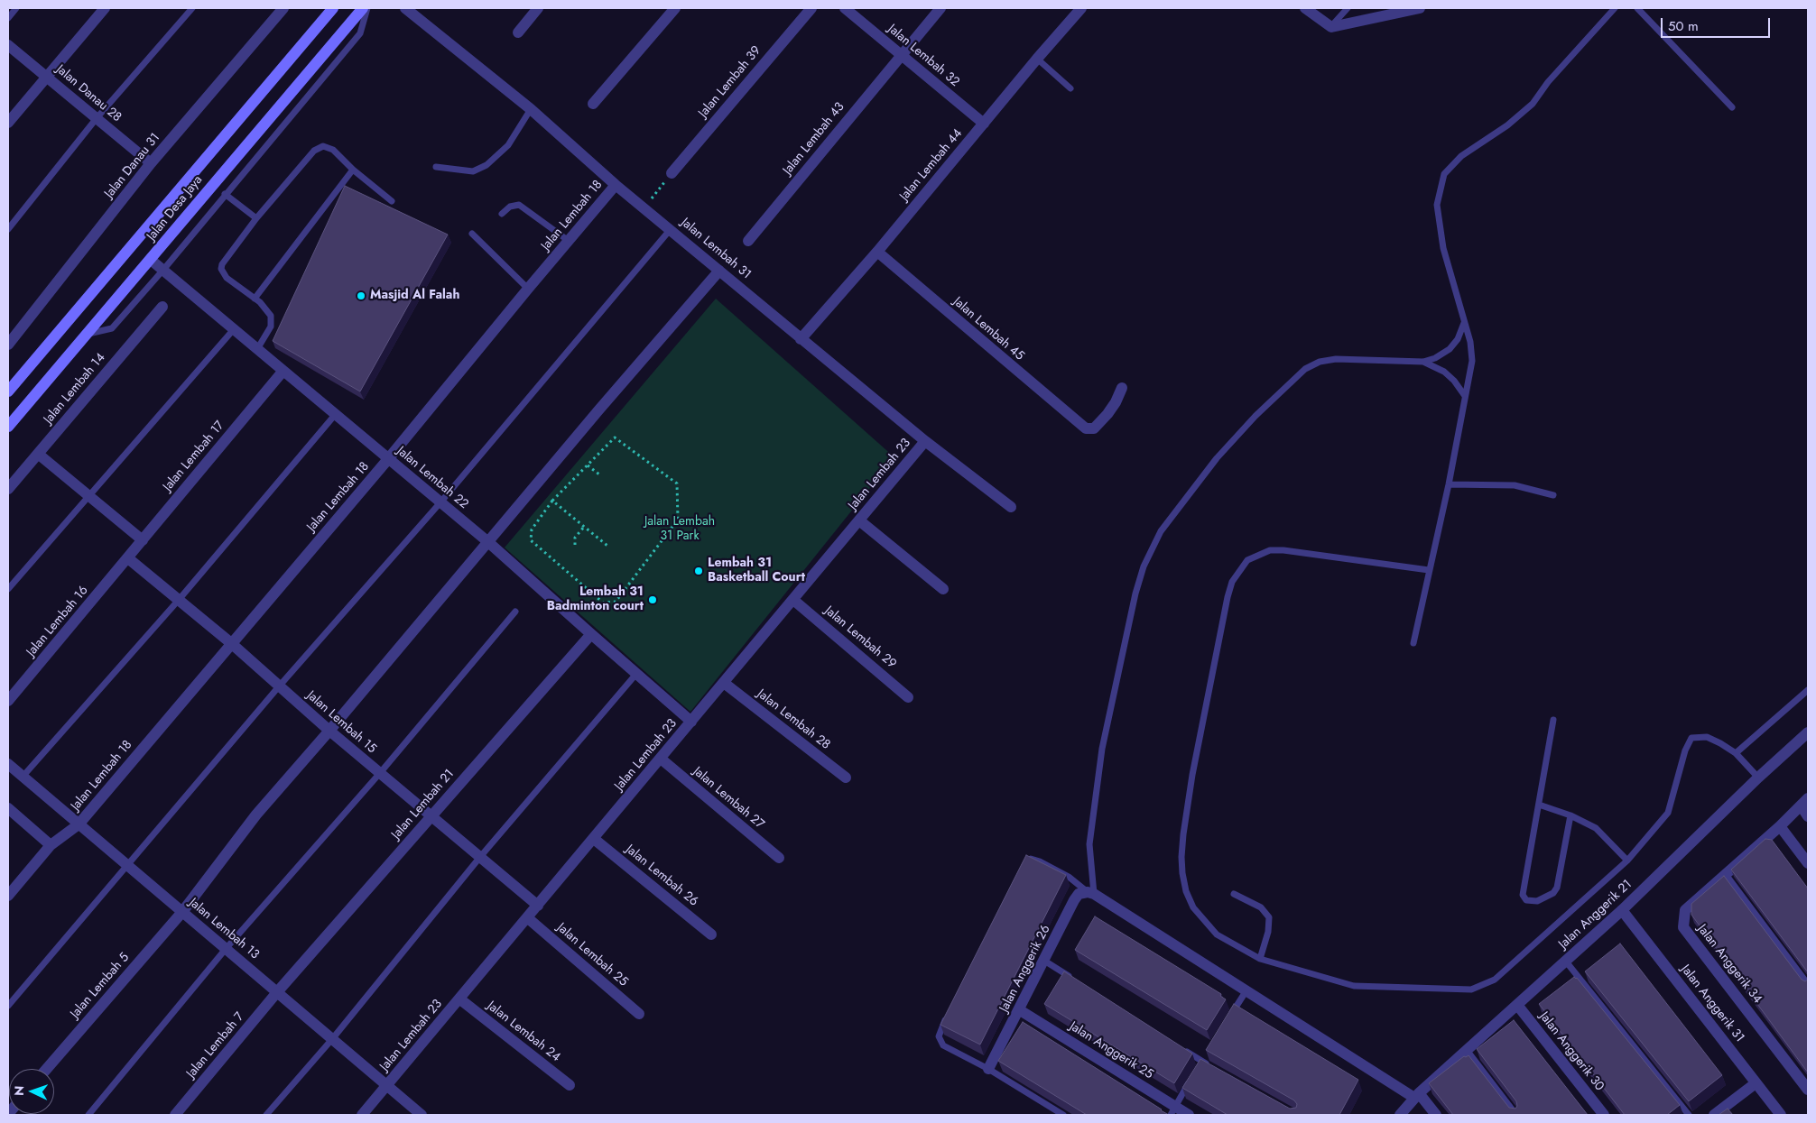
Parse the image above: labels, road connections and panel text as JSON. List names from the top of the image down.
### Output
{
  "streets": {
    "main road": ["Jalan Desa Jaya"],
    "street": [
      "Jalan Lembah 32",
      "Jalan Lembah 39",
      "Jalan Danau 28",
      "Jalan Lembah 43",
      "Jalan Lembah 44",
      "Jalan Danau 31",
      "Jalan Lembah 18",
      "Jalan Lembah 31",
      "Jalan Lembah 45",
      "Jalan Lembah 14",
      "Jalan Lembah 17",
      "Jalan Lembah 23",
      "Jalan Lembah 22",
      "Jalan Lembah 16",
      "Jalan Lembah 29",
      "Jalan Lembah 28",
      "Jalan Lembah 15",
      "Jalan Lembah 27",
      "Jalan Lembah 21",
      "Jalan Lembah 26",
      "Jalan Anggerik 21",
      "Jalan Lembah 13",
      "Jalan Lembah 25",
      "Jalan Anggerik 34",
      "Jalan Anggerik 26",
      "Jalan Lembah 5",
      "Jalan Anggerik 31",
      "Jalan Lembah 24",
      "Jalan Lembah 7",
      "Jalan Anggerik 25",
      "Jalan Anggerik 30"
    ]
  },
  "crossings": [
    ["Jalan Lembah 32", "Jalan Lembah 43"],
    ["Jalan Lembah 32", "Jalan Lembah 44"],
    ["Jalan Danau 28", "Jalan Danau 31"],
    ["Jalan Lembah 44", "Jalan Lembah 31"],
    ["Jalan Lembah 44", "Jalan Lembah 45"],
    ["Jalan Desa Jaya", "Jalan Lembah 22"],
    ["Jalan Lembah 18", "Jalan Lembah 31"],
    ["Jalan Lembah 18", "Jalan Lembah 22"],
    ["Jalan Lembah 18", "Jalan Lembah 15"],
    ["Jalan Lembah 18", "Jalan Lembah 13"],
    ["Jalan Lembah 31", "Jalan Lembah 23"],
    ["Jalan Lembah 17", "Jalan Lembah 22"],
    ["Jalan Lembah 17", "Jalan Lembah 16"],
    ["Jalan Lembah 17", "Jalan Lembah 15"],
    ["Jalan Lembah 23", "Jalan Lembah 22"],
    ["Jalan Lembah 23", "Jalan Lembah 29"],
    ["Jalan Lembah 23", "Jalan Lembah 28"],
    ["Jalan Lembah 23", "Jalan Lembah 15"],
    ["Jalan Lembah 23", "Jalan Lembah 27"],
    ["Jalan Lembah 23", "Jalan Lembah 26"],
    ["Jalan Lembah 23", "Jalan Lembah 13"],
    ["Jalan Lembah 23", "Jalan Lembah 25"],
    ["Jalan Lembah 23", "Jalan Lembah 24"],
    ["Jalan Lembah 22", "Jalan Lembah 21"],
    ["Jalan Lembah 16", "Jalan Lembah 15"],
    ["Jalan Lembah 15", "Jalan Lembah 21"],
    ["Jalan Lembah 21", "Jalan Lembah 13"],
    ["Jalan Lembah 21", "Jalan Lembah 7"],
    ["Jalan Anggerik 21", "Jalan Anggerik 31"],
    ["Jalan Anggerik 21", "Jalan Anggerik 30"],
    ["Jalan Lembah 13", "Jalan Lembah 5"],
    ["Jalan Lembah 13", "Jalan Lembah 7"],
    ["Jalan Anggerik 26", "Jalan Anggerik 25"]
  ],
  "parks": ["Jalan Lembah 31 Park"],
  "places": ["Masjid Al Falah", "Lembah 31 Basketball Court", "Lembah 31 Badminton court"],
  "scale_bar": "50 m",
  "north": "left"
}
